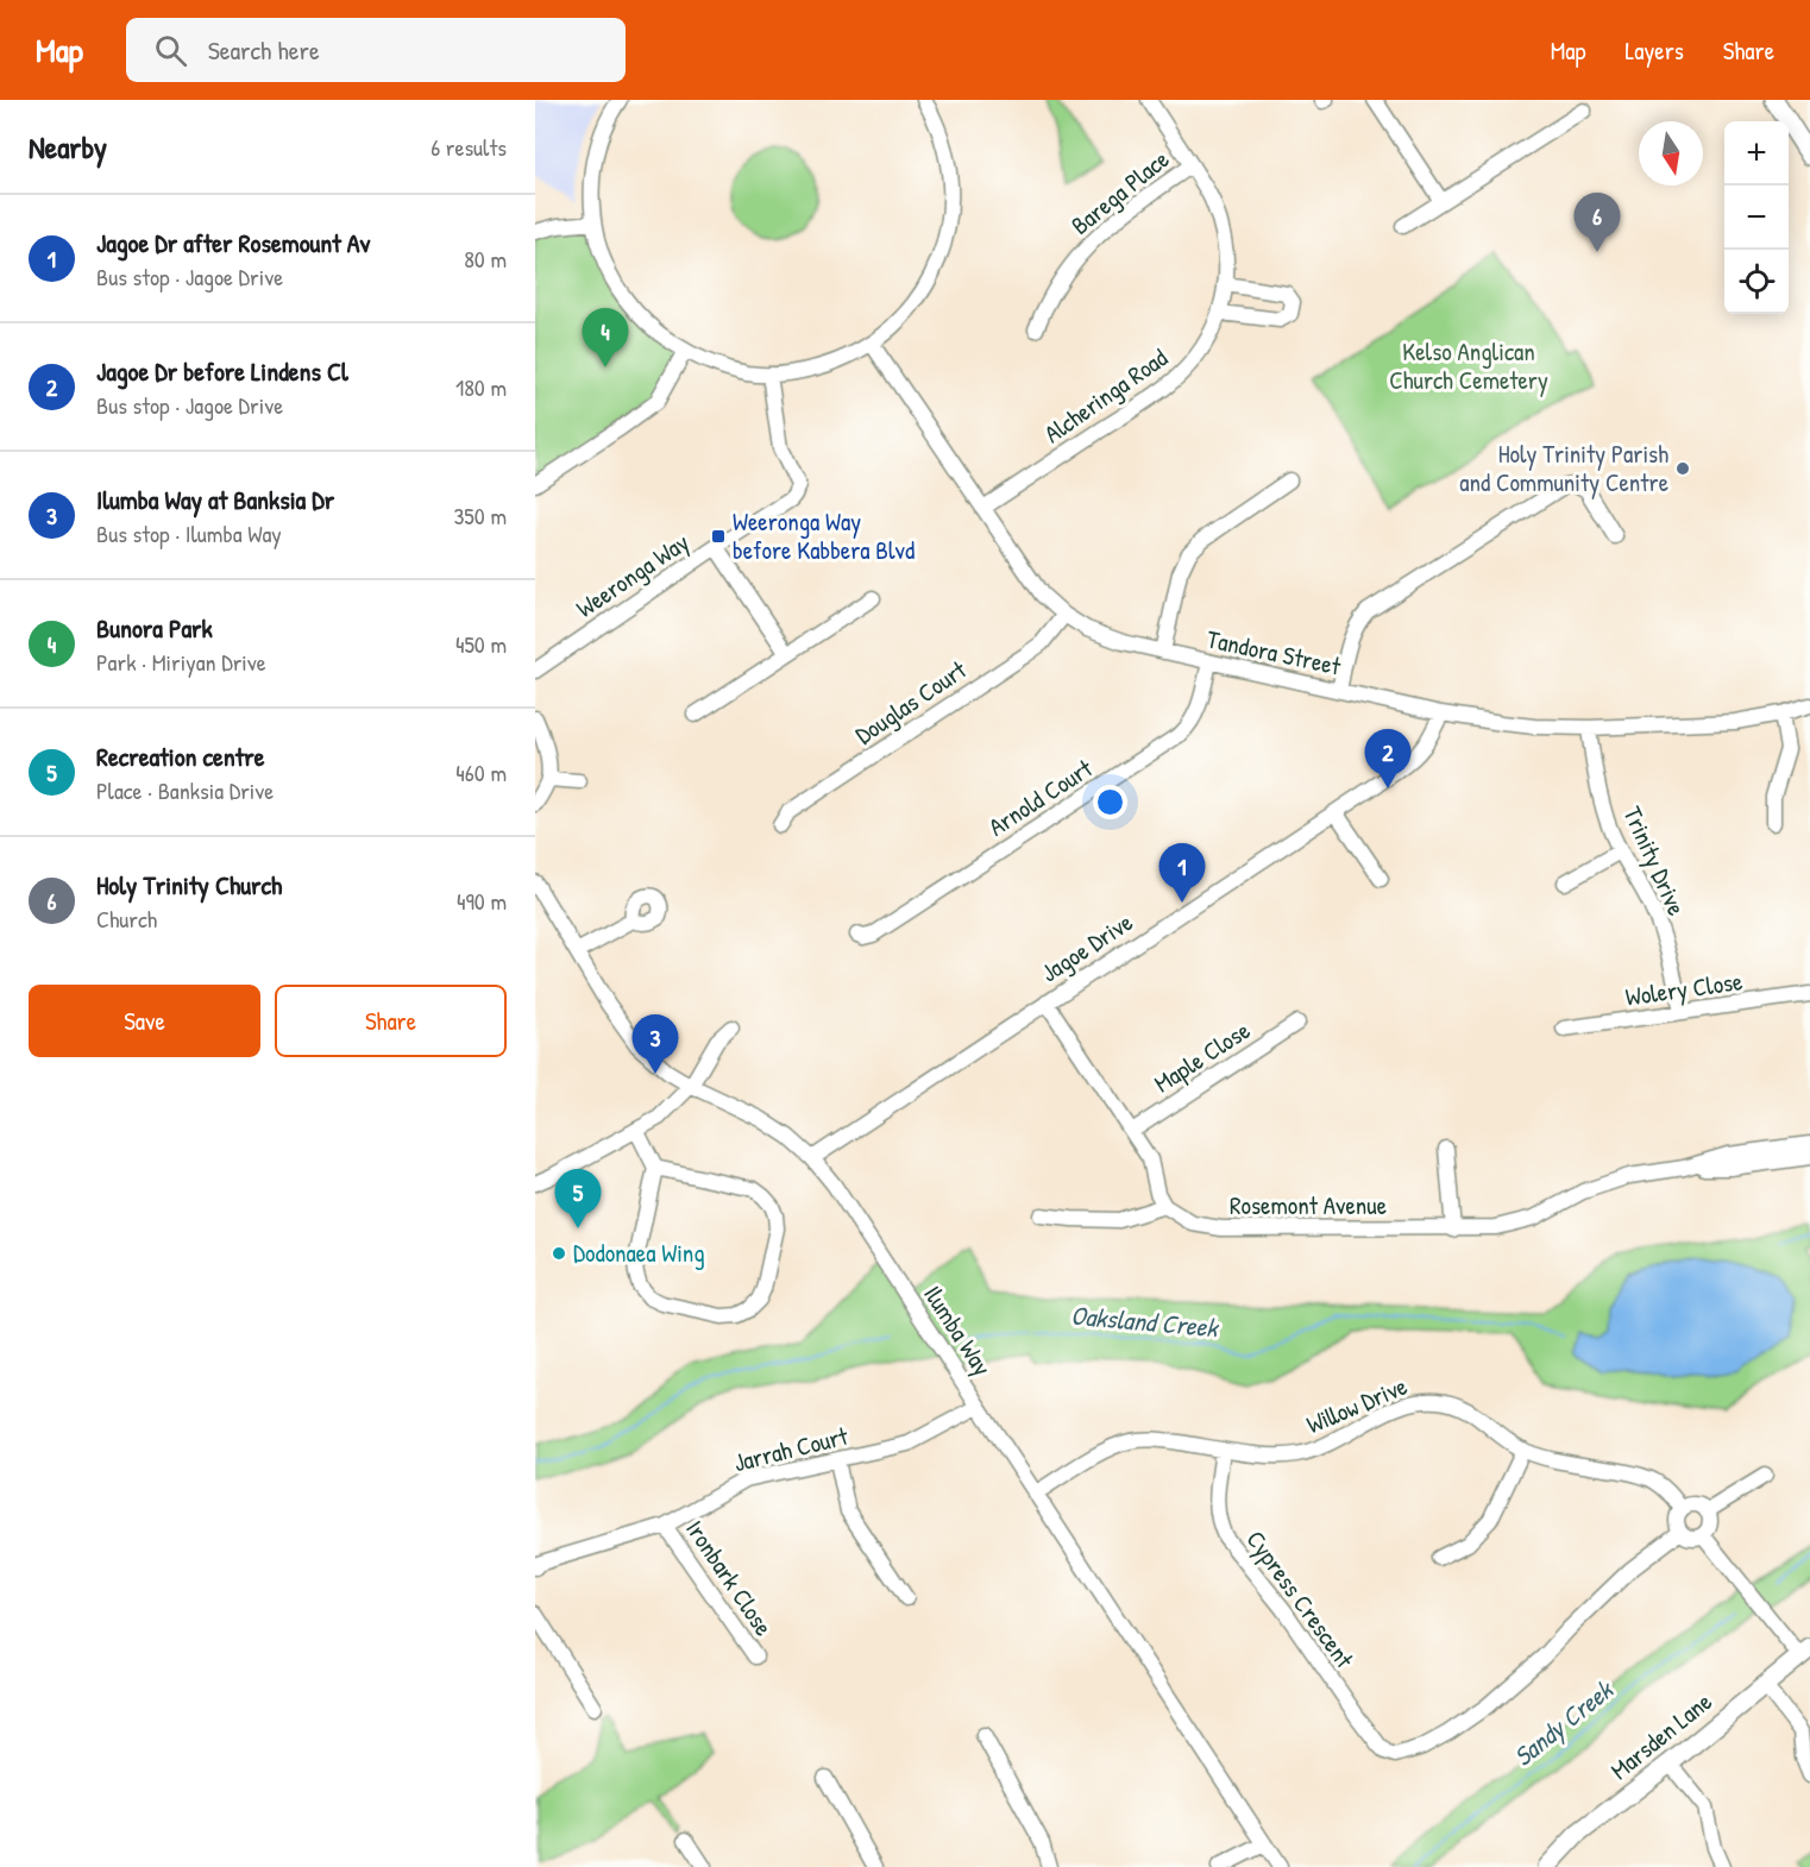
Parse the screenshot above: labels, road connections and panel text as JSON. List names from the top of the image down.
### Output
{
  "streets": {
    "main road": ["Marsden Lane"],
    "street": [
      "Barega Place",
      "Alcheringa Road",
      "Weeronga Way",
      "Tandora Street",
      "Douglas Court",
      "Arnold Court",
      "Trinity Drive",
      "Jagoe Drive",
      "Wolery Close",
      "Maple Close",
      "Rosemont Avenue",
      "Ilumba Way",
      "Willow Drive",
      "Jarrah Court",
      "Ironbark Close",
      "Cypress Crescent"
    ]
  },
  "crossings": [
    ["Barega Place", "Alcheringa Road"],
    ["Alcheringa Road", "Tandora Street"],
    ["Tandora Street", "Douglas Court"],
    ["Tandora Street", "Arnold Court"],
    ["Tandora Street", "Trinity Drive"],
    ["Tandora Street", "Jagoe Drive"],
    ["Trinity Drive", "Wolery Close"],
    ["Jagoe Drive", "Ilumba Way"],
    ["Ilumba Way", "Willow Drive"],
    ["Ilumba Way", "Jarrah Court"],
    ["Willow Drive", "Cypress Crescent"],
    ["Jarrah Court", "Ironbark Close"]
  ],
  "water": ["Oaksland Creek", "Sandy Creek"],
  "parks": ["Kelso Anglican Church Cemetery"],
  "places": {
    "other": ["Holy Trinity Parish and Community Centre", "Dodonaea Wing"],
    "transit": ["Weeronga Way before Kabbera Blvd"]
  },
  "north": "bottom",
  "page": {
    "header": "Map",
    "search": "Search here",
    "nav": ["Map", "Layers", "Share"],
    "heading": ["Nearby", "6 results"],
    "map_buttons": ["+", "−"],
    "list": [
      {
        "mark": "1",
        "name": "Jagoe Dr after Rosemount Av",
        "note": "Bus stop · Jagoe Drive",
        "value": "80 m"
      },
      {
        "mark": "2",
        "name": "Jagoe Dr before Lindens Cl",
        "note": "Bus stop · Jagoe Drive",
        "value": "180 m"
      },
      {
        "mark": "3",
        "name": "Ilumba Way at Banksia Dr",
        "note": "Bus stop · Ilumba Way",
        "value": "350 m"
      },
      {
        "mark": "4",
        "name": "Bunora Park",
        "note": "Park · Miriyan Drive",
        "value": "450 m"
      },
      {
        "mark": "5",
        "name": "Recreation centre",
        "note": "Place · Banksia Drive",
        "value": "460 m"
      },
      {
        "mark": "6",
        "name": "Holy Trinity Church",
        "note": "Church",
        "value": "490 m"
      }
    ],
    "pins": [
      "6",
      "4",
      "2",
      "1",
      "3",
      "5"
    ],
    "buttons": ["Save", "Share"]
  }
}
